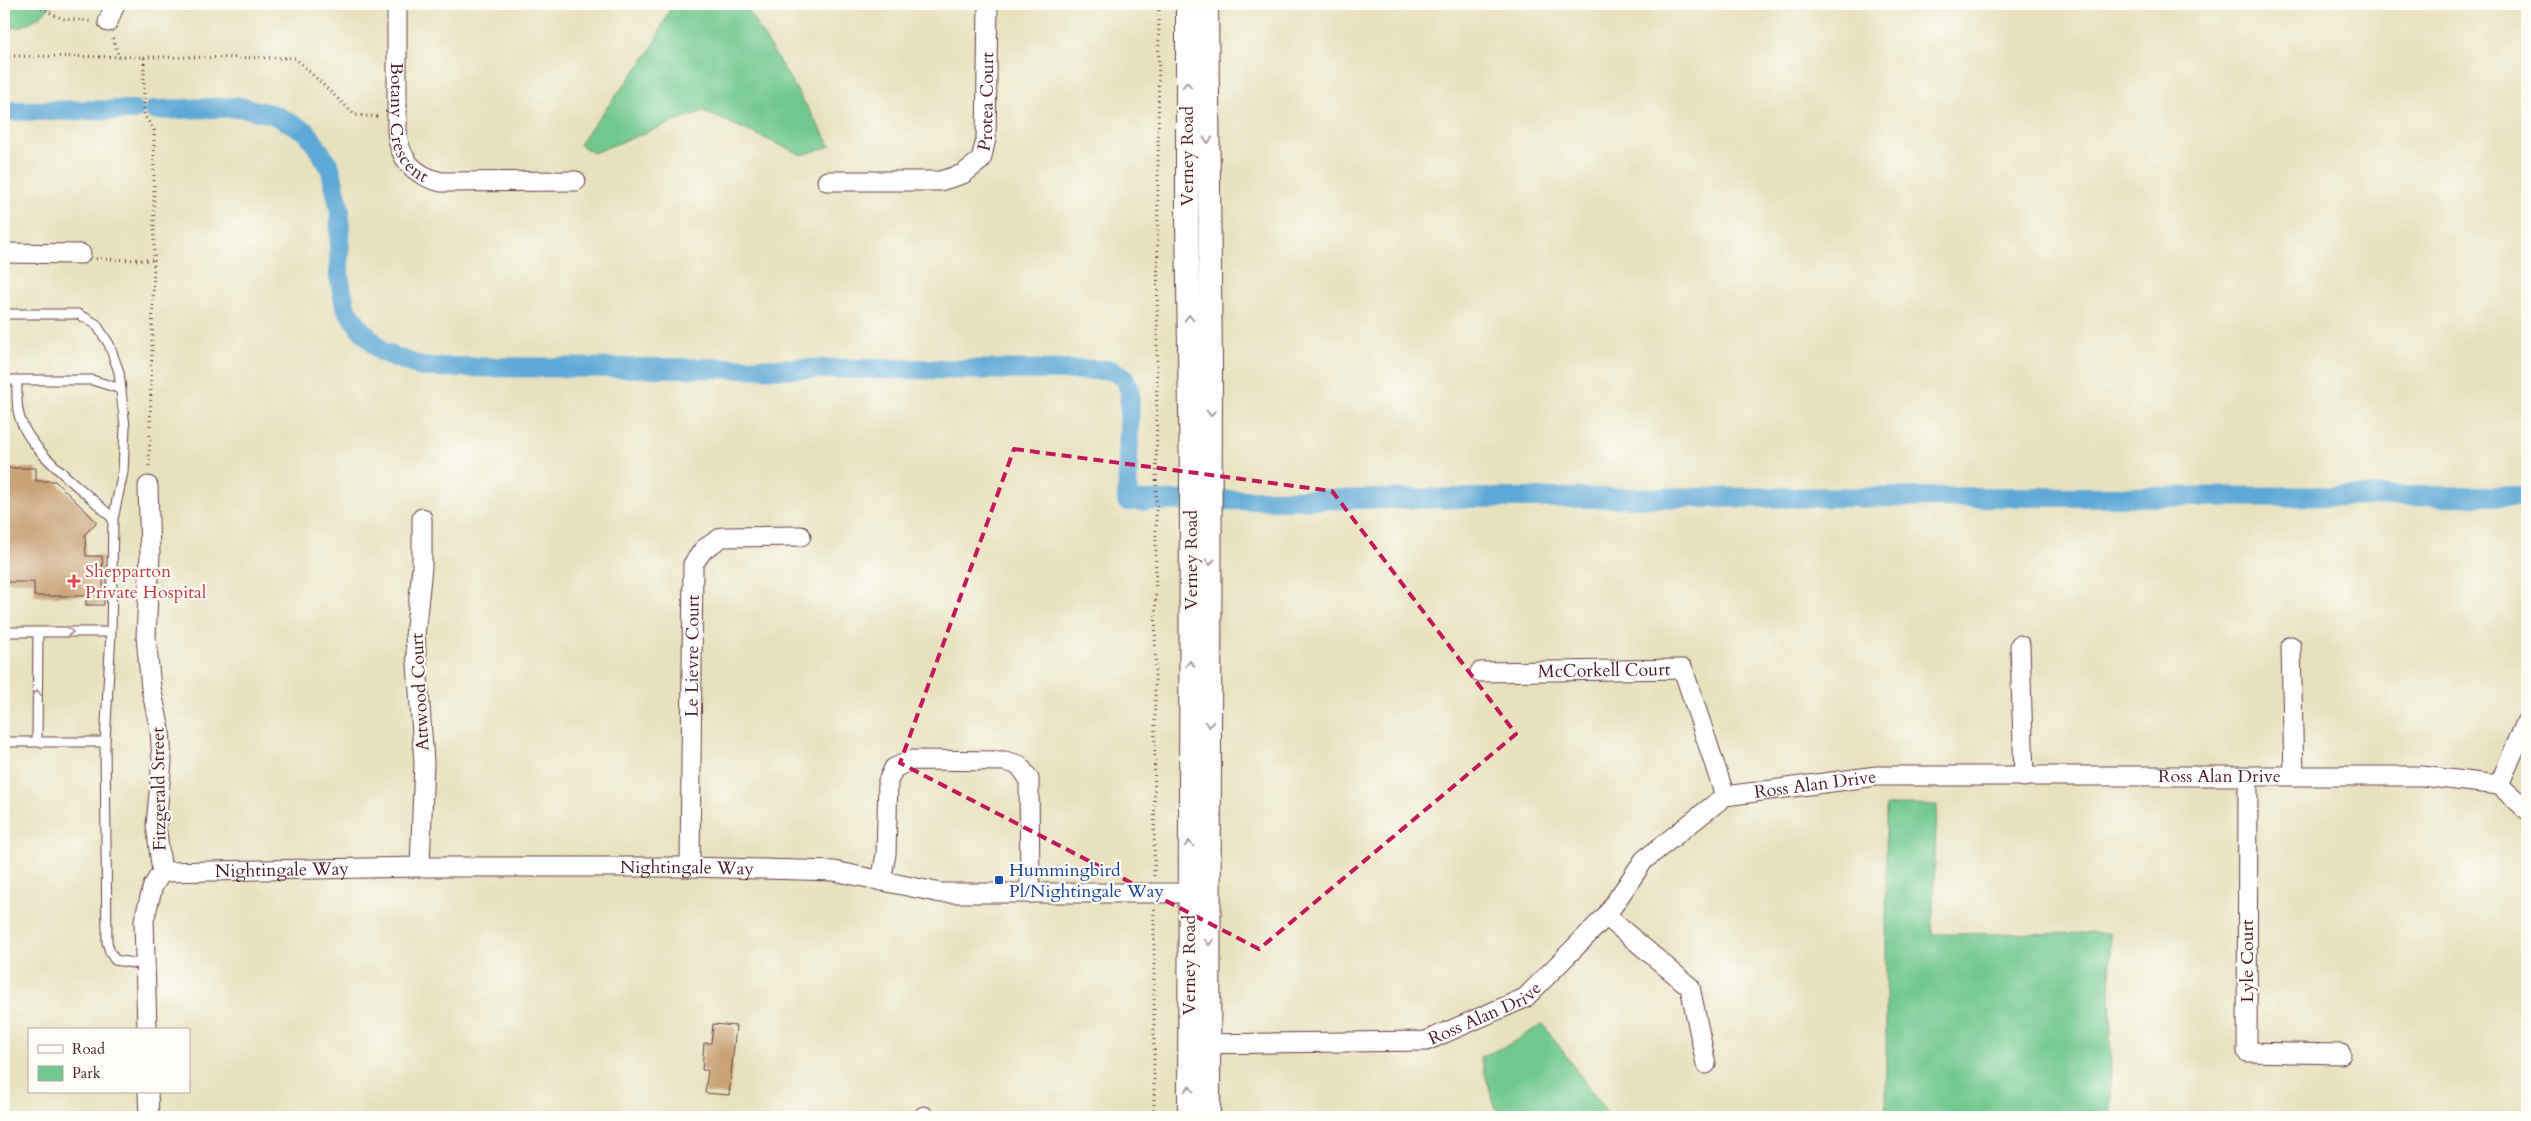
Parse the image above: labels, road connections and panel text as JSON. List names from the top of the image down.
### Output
{
  "streets": {
    "street": [
      "Protea Court",
      "Botany Crescent",
      "Verney Road",
      "Le Lievre Court",
      "McCorkell Court",
      "Attwood Court",
      "Ross Alan Drive",
      "Fitzgerald Street",
      "Nightingale Way",
      "Lyle Court"
    ]
  },
  "crossings": [
    ["Verney Road", "Ross Alan Drive"],
    ["Verney Road", "Nightingale Way"],
    ["Le Lievre Court", "Nightingale Way"],
    ["McCorkell Court", "Ross Alan Drive"],
    ["Attwood Court", "Nightingale Way"],
    ["Ross Alan Drive", "Lyle Court"],
    ["Fitzgerald Street", "Nightingale Way"]
  ],
  "places": {
    "health": ["Shepparton Private Hospital"],
    "transit": ["Hummingbird Pl/Nightingale Way"]
  },
  "legend": ["Road", "Park"]
}
